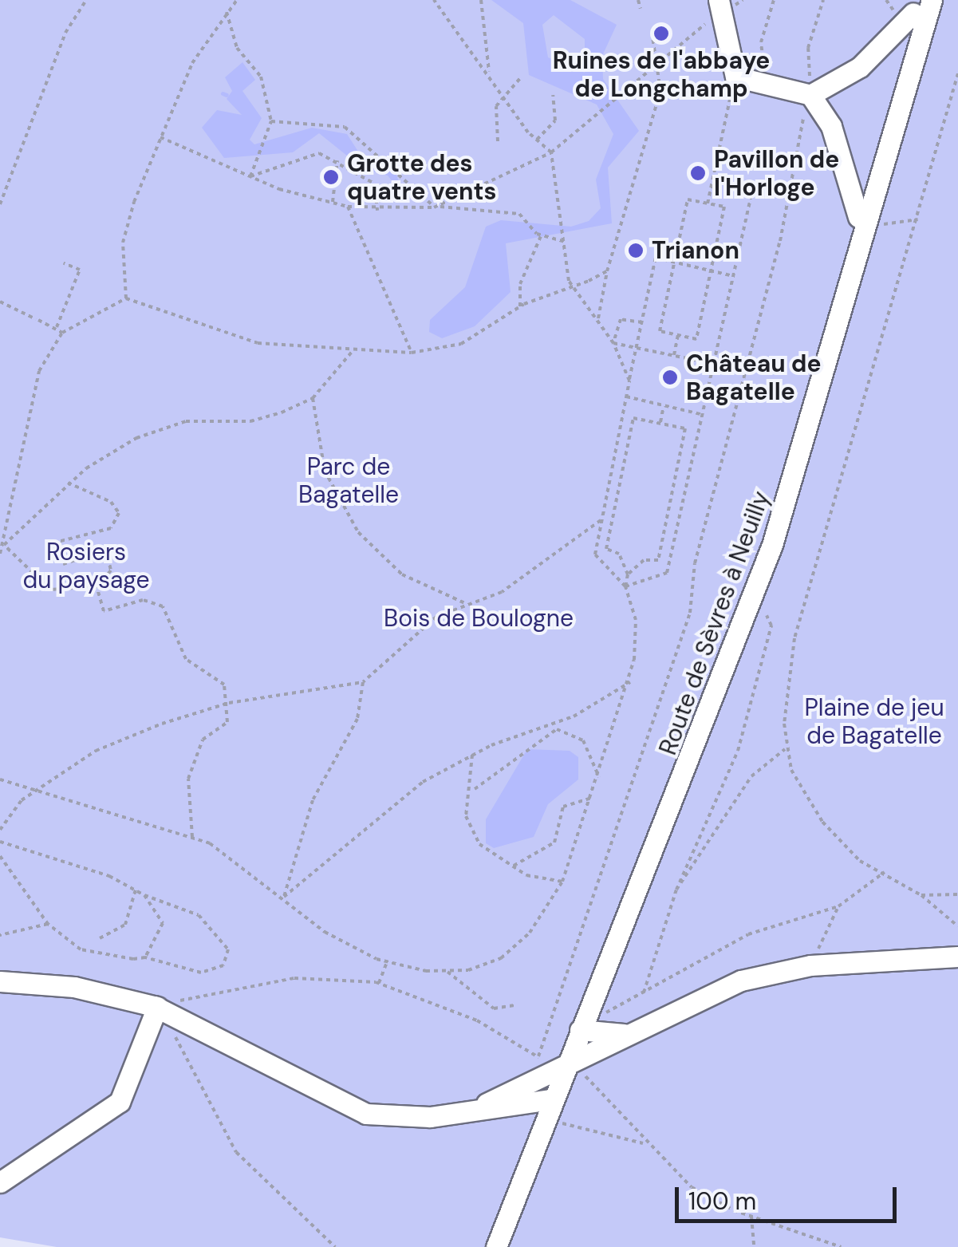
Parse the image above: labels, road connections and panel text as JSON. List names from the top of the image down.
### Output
{
  "streets": {
    "street": ["Route de Sèvres à Neuilly"]
  },
  "parks": [
    "Parc de Bagatelle",
    "Rosiers du paysage",
    "Bois de Boulogne",
    "Plaine de jeu de Bagatelle"
  ],
  "places": [
    "Ruines de l'abbaye de Longchamp",
    "Pavillon de l'Horloge",
    "Grotte des quatre vents",
    "Trianon",
    "Château de Bagatelle"
  ],
  "scale_bar": "100 m"
}
